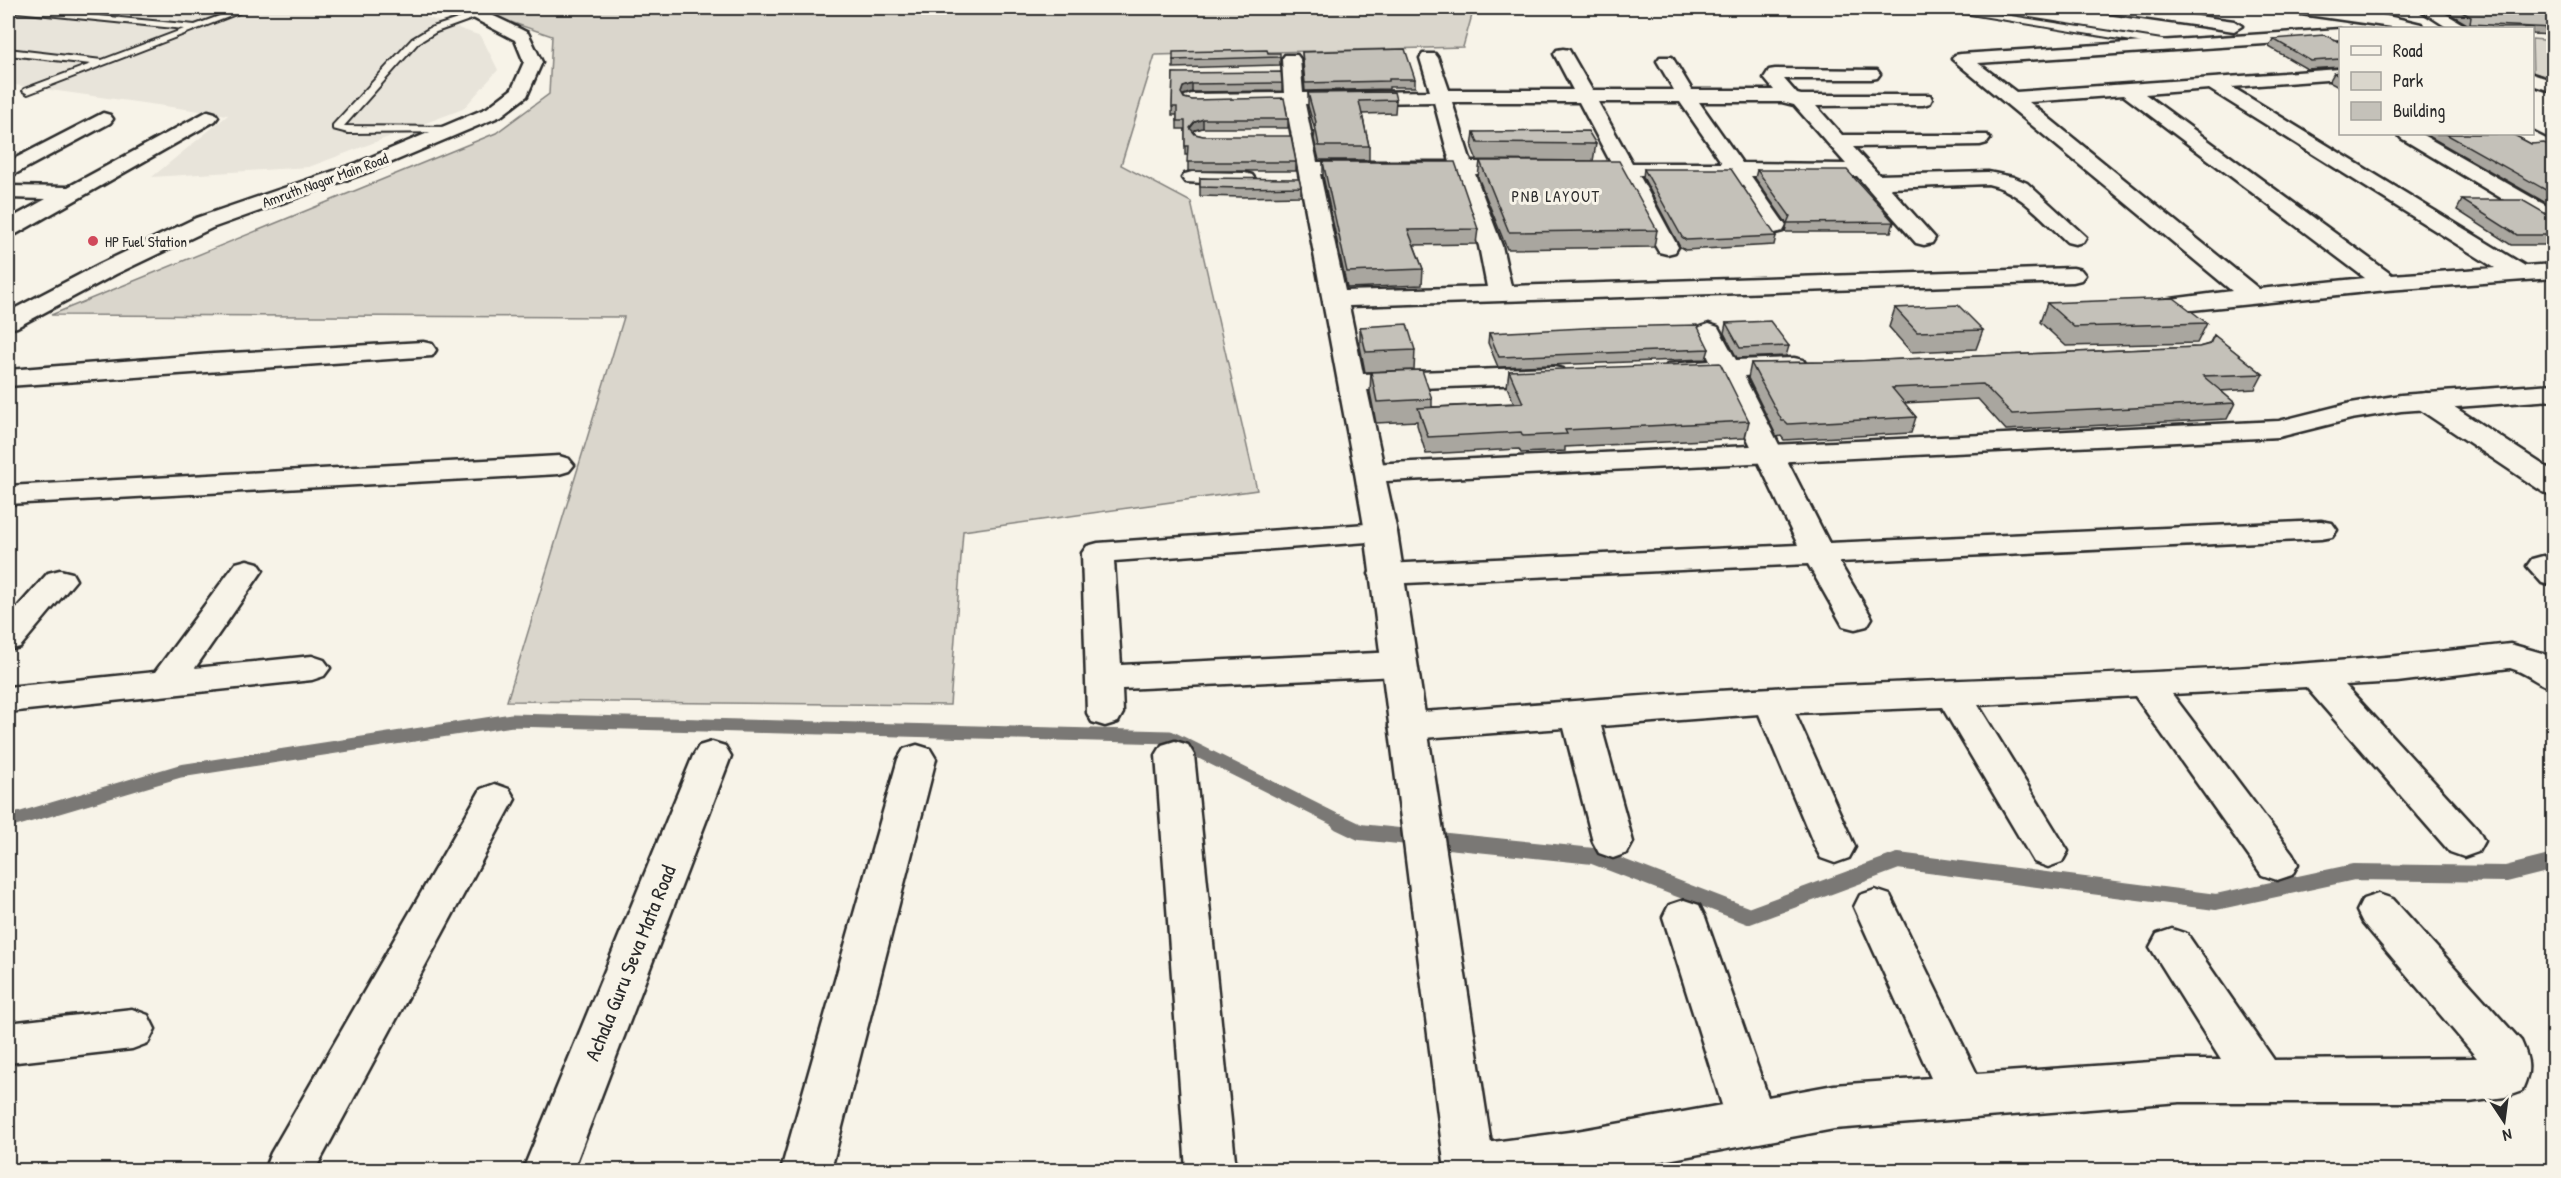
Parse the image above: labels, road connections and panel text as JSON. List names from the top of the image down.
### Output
{
  "streets": {
    "street": ["Amruth Nagar Main Road", "Achala Guru Seva Mata Road"]
  },
  "districts": ["PNB LAYOUT"],
  "places": ["HP Fuel Station"],
  "legend": ["Road", "Park", "Building"],
  "north": "bottom"
}
